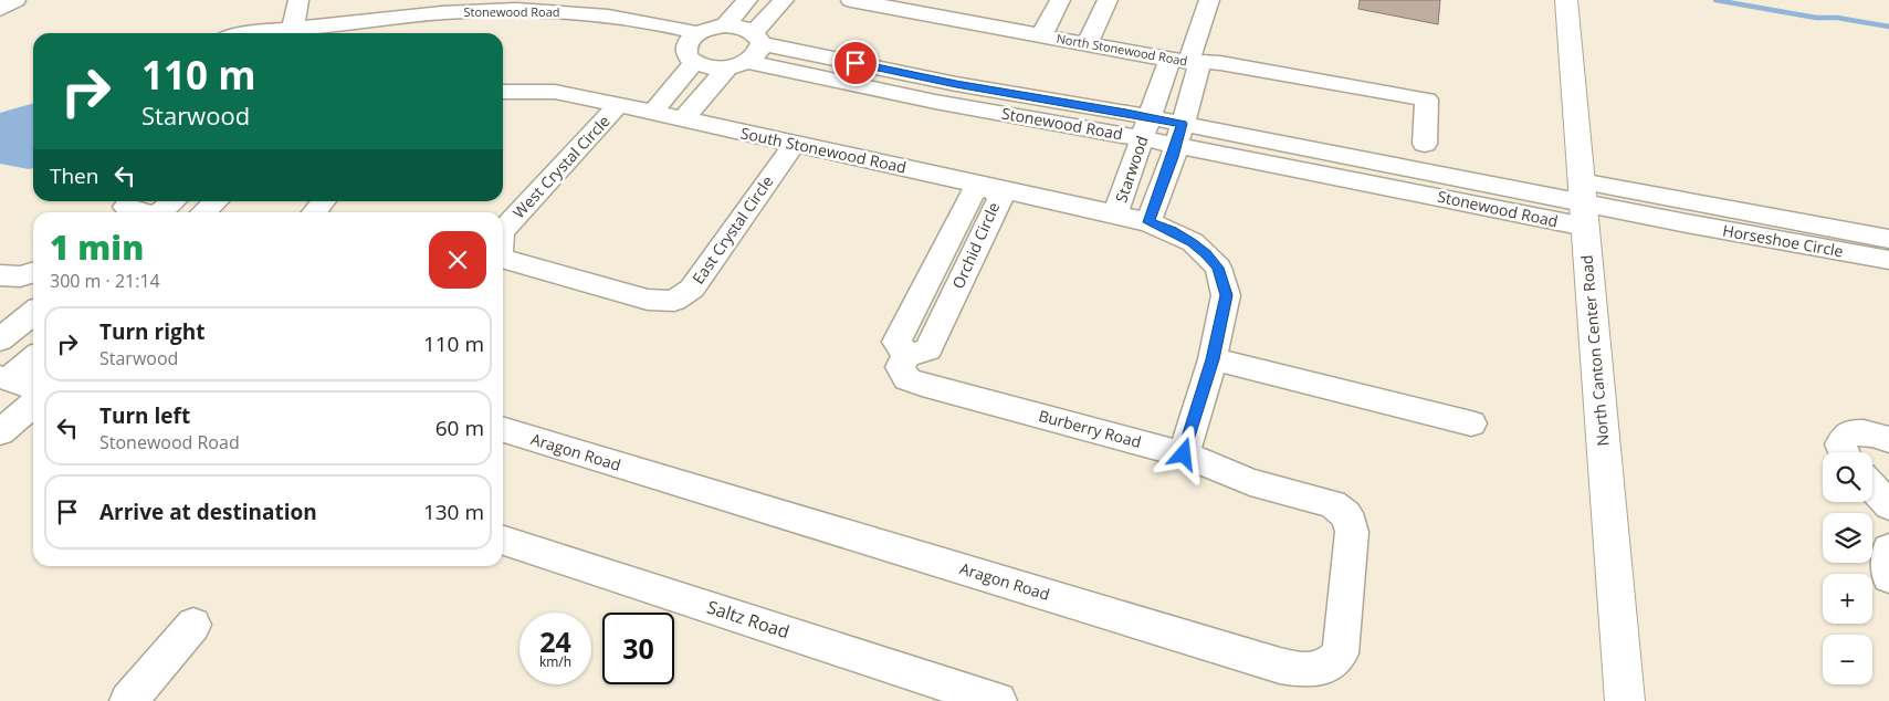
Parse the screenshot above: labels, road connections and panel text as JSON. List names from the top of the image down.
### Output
{
  "streets": {
    "main road": ["North Canton Center Road"],
    "street": [
      "Stonewood Road",
      "North Stonewood Road",
      "South Stonewood Road",
      "West Crystal Circle",
      "Starwood",
      "East Crystal Circle",
      "Horseshoe Circle",
      "Orchid Circle",
      "Burberry Road",
      "Aragon Road",
      "Saltz Road"
    ]
  },
  "crossings": [
    ["Stonewood Road", "Starwood"],
    ["Stonewood Road", "Horseshoe Circle"],
    ["Stonewood Road", "North Canton Center Road"],
    ["North Stonewood Road", "Starwood"],
    ["South Stonewood Road", "West Crystal Circle"],
    ["South Stonewood Road", "Starwood"],
    ["South Stonewood Road", "East Crystal Circle"],
    ["South Stonewood Road", "Orchid Circle"],
    ["Horseshoe Circle", "North Canton Center Road"],
    ["Orchid Circle", "Burberry Road"],
    ["Burberry Road", "Aragon Road"]
  ],
  "page": {
    "turn": ["110 m", "Starwood"],
    "then": "Then",
    "heading": ["1 min", "300 m · 21:14"],
    "list": [
      {
        "name": "Turn right",
        "note": "Starwood",
        "value": "110 m"
      },
      {
        "name": "Turn left",
        "note": "Stonewood Road",
        "value": "60 m"
      },
      {
        "name": "Arrive at destination",
        "value": "130 m"
      }
    ],
    "map_buttons": ["+", "−"],
    "speed": "24 km/h",
    "limit": "30"
  }
}
